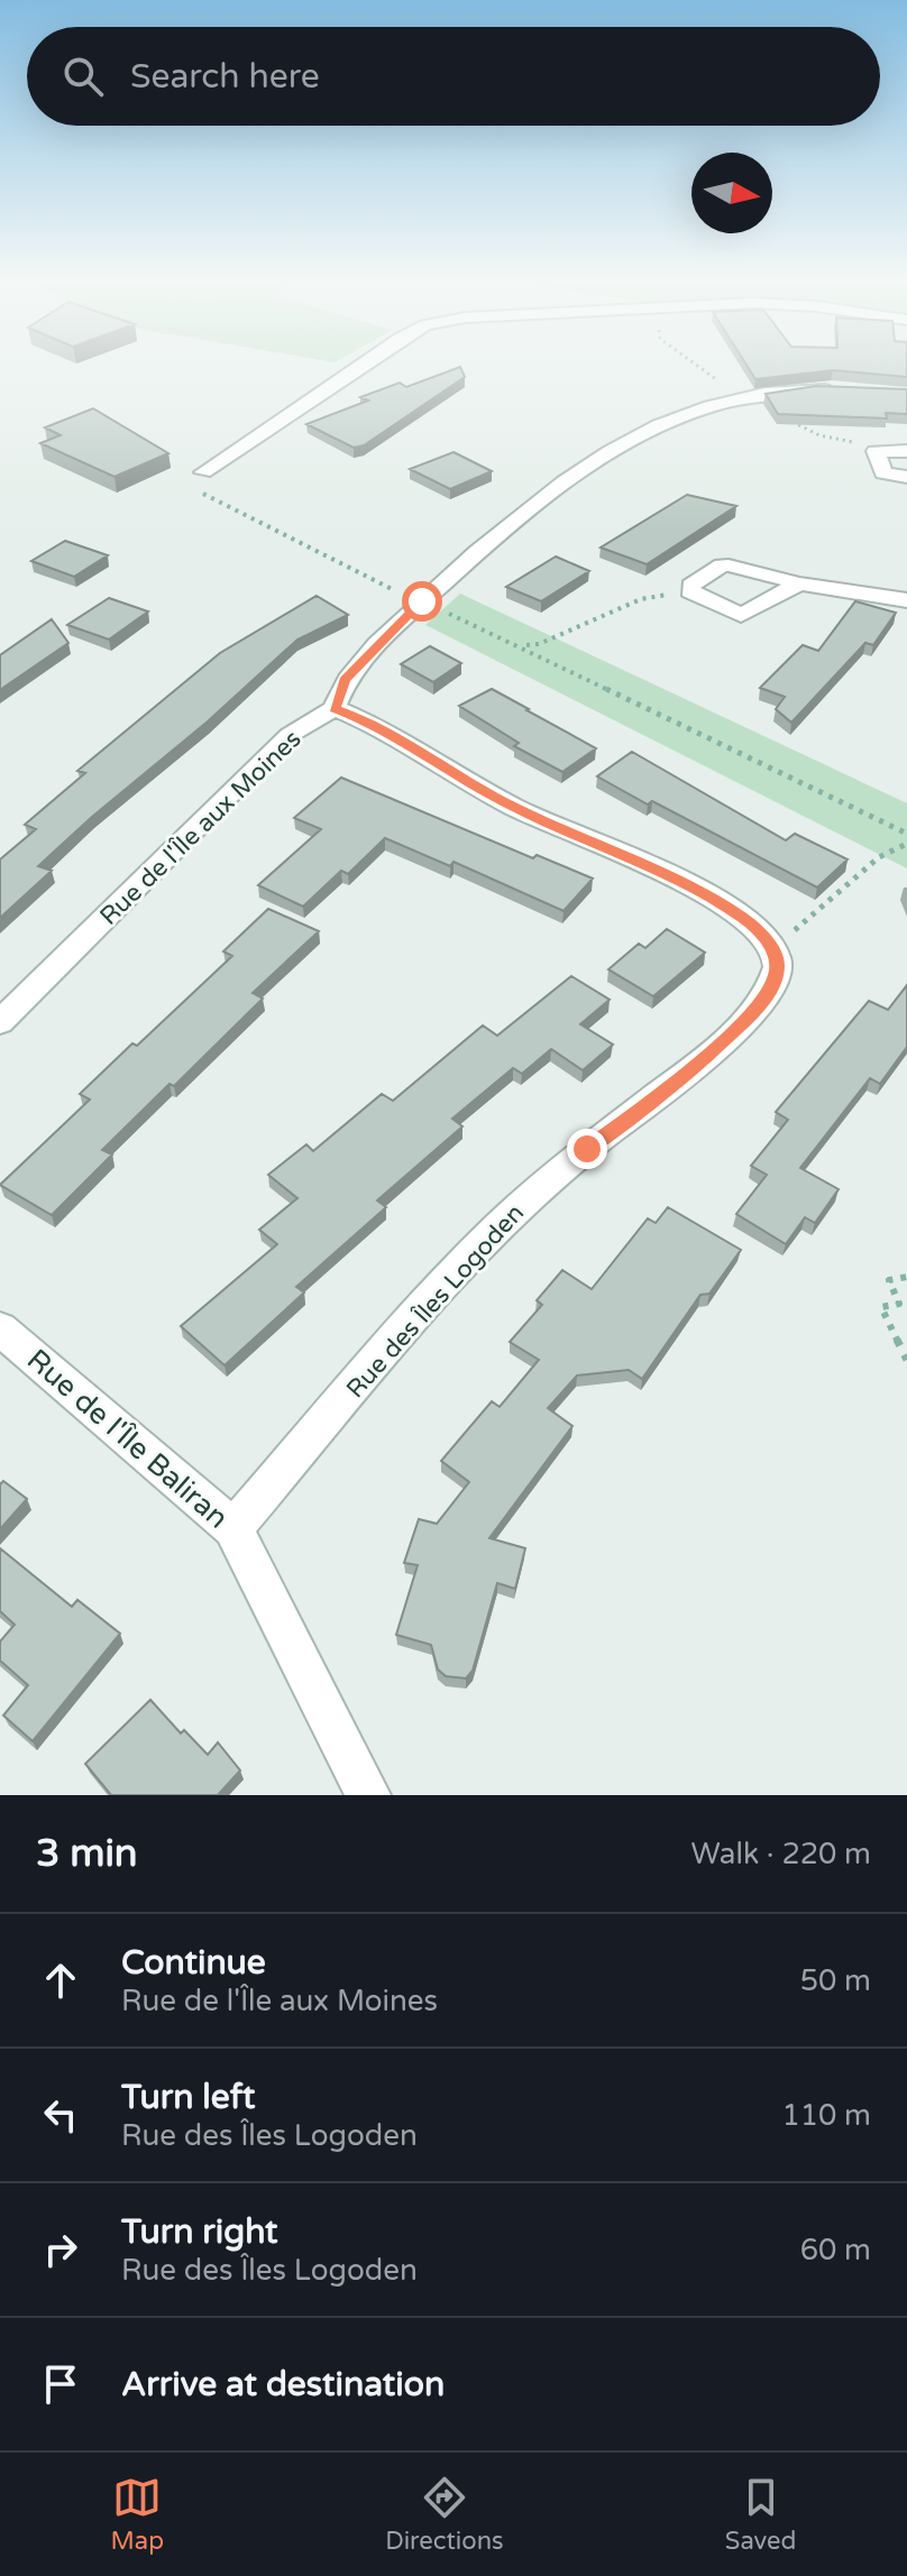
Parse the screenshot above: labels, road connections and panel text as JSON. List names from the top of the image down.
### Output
{
  "streets": {
    "street": ["Rue de l'Île aux Moines", "Rue des Îles Logoden", "Rue de l'Île Baliran"]
  },
  "crossings": [
    ["Rue des Îles Logoden", "Rue de l'Île Baliran"]
  ],
  "north": "right",
  "page": {
    "search": "Search here",
    "heading": ["3 min", "Walk · 220 m"],
    "list": [
      ["Continue", "Rue de l'Île aux Moines", "50 m"],
      ["Turn left", "Rue des Îles Logoden", "110 m"],
      ["Turn right", "Rue des Îles Logoden", "60 m"],
      "Arrive at destination"
    ],
    "nav": ["Map", "Directions", "Saved"]
  }
}
